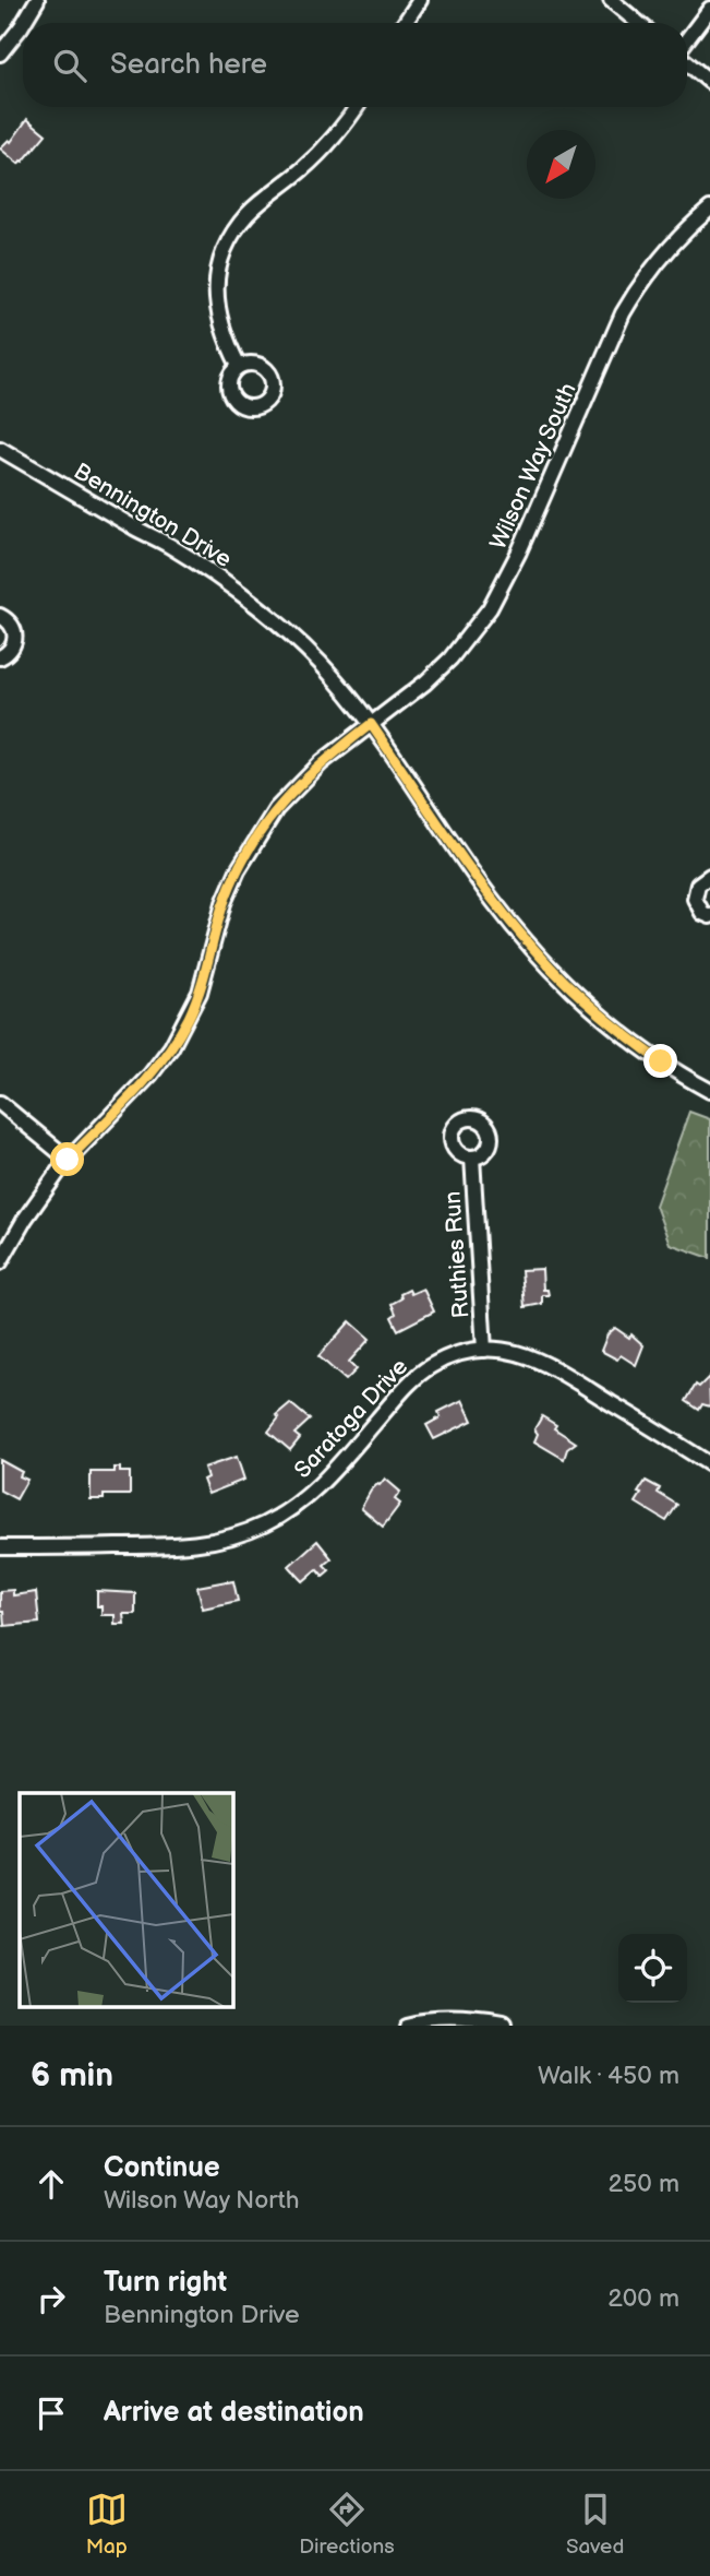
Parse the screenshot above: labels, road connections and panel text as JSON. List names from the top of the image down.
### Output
{
  "streets": {
    "street": [
      "Wilson Way South",
      "Bennington Drive",
      "Ruthies Run",
      "Saratoga Drive"
    ]
  },
  "crossings": [
    ["Wilson Way South", "Bennington Drive"],
    ["Ruthies Run", "Saratoga Drive"]
  ],
  "north": "bottom left",
  "page": {
    "search": "Search here",
    "heading": ["6 min", "Walk · 450 m"],
    "list": [
      ["Continue", "Wilson Way North", "250 m"],
      ["Turn right", "Bennington Drive", "200 m"],
      "Arrive at destination"
    ],
    "nav": ["Map", "Directions", "Saved"]
  }
}
